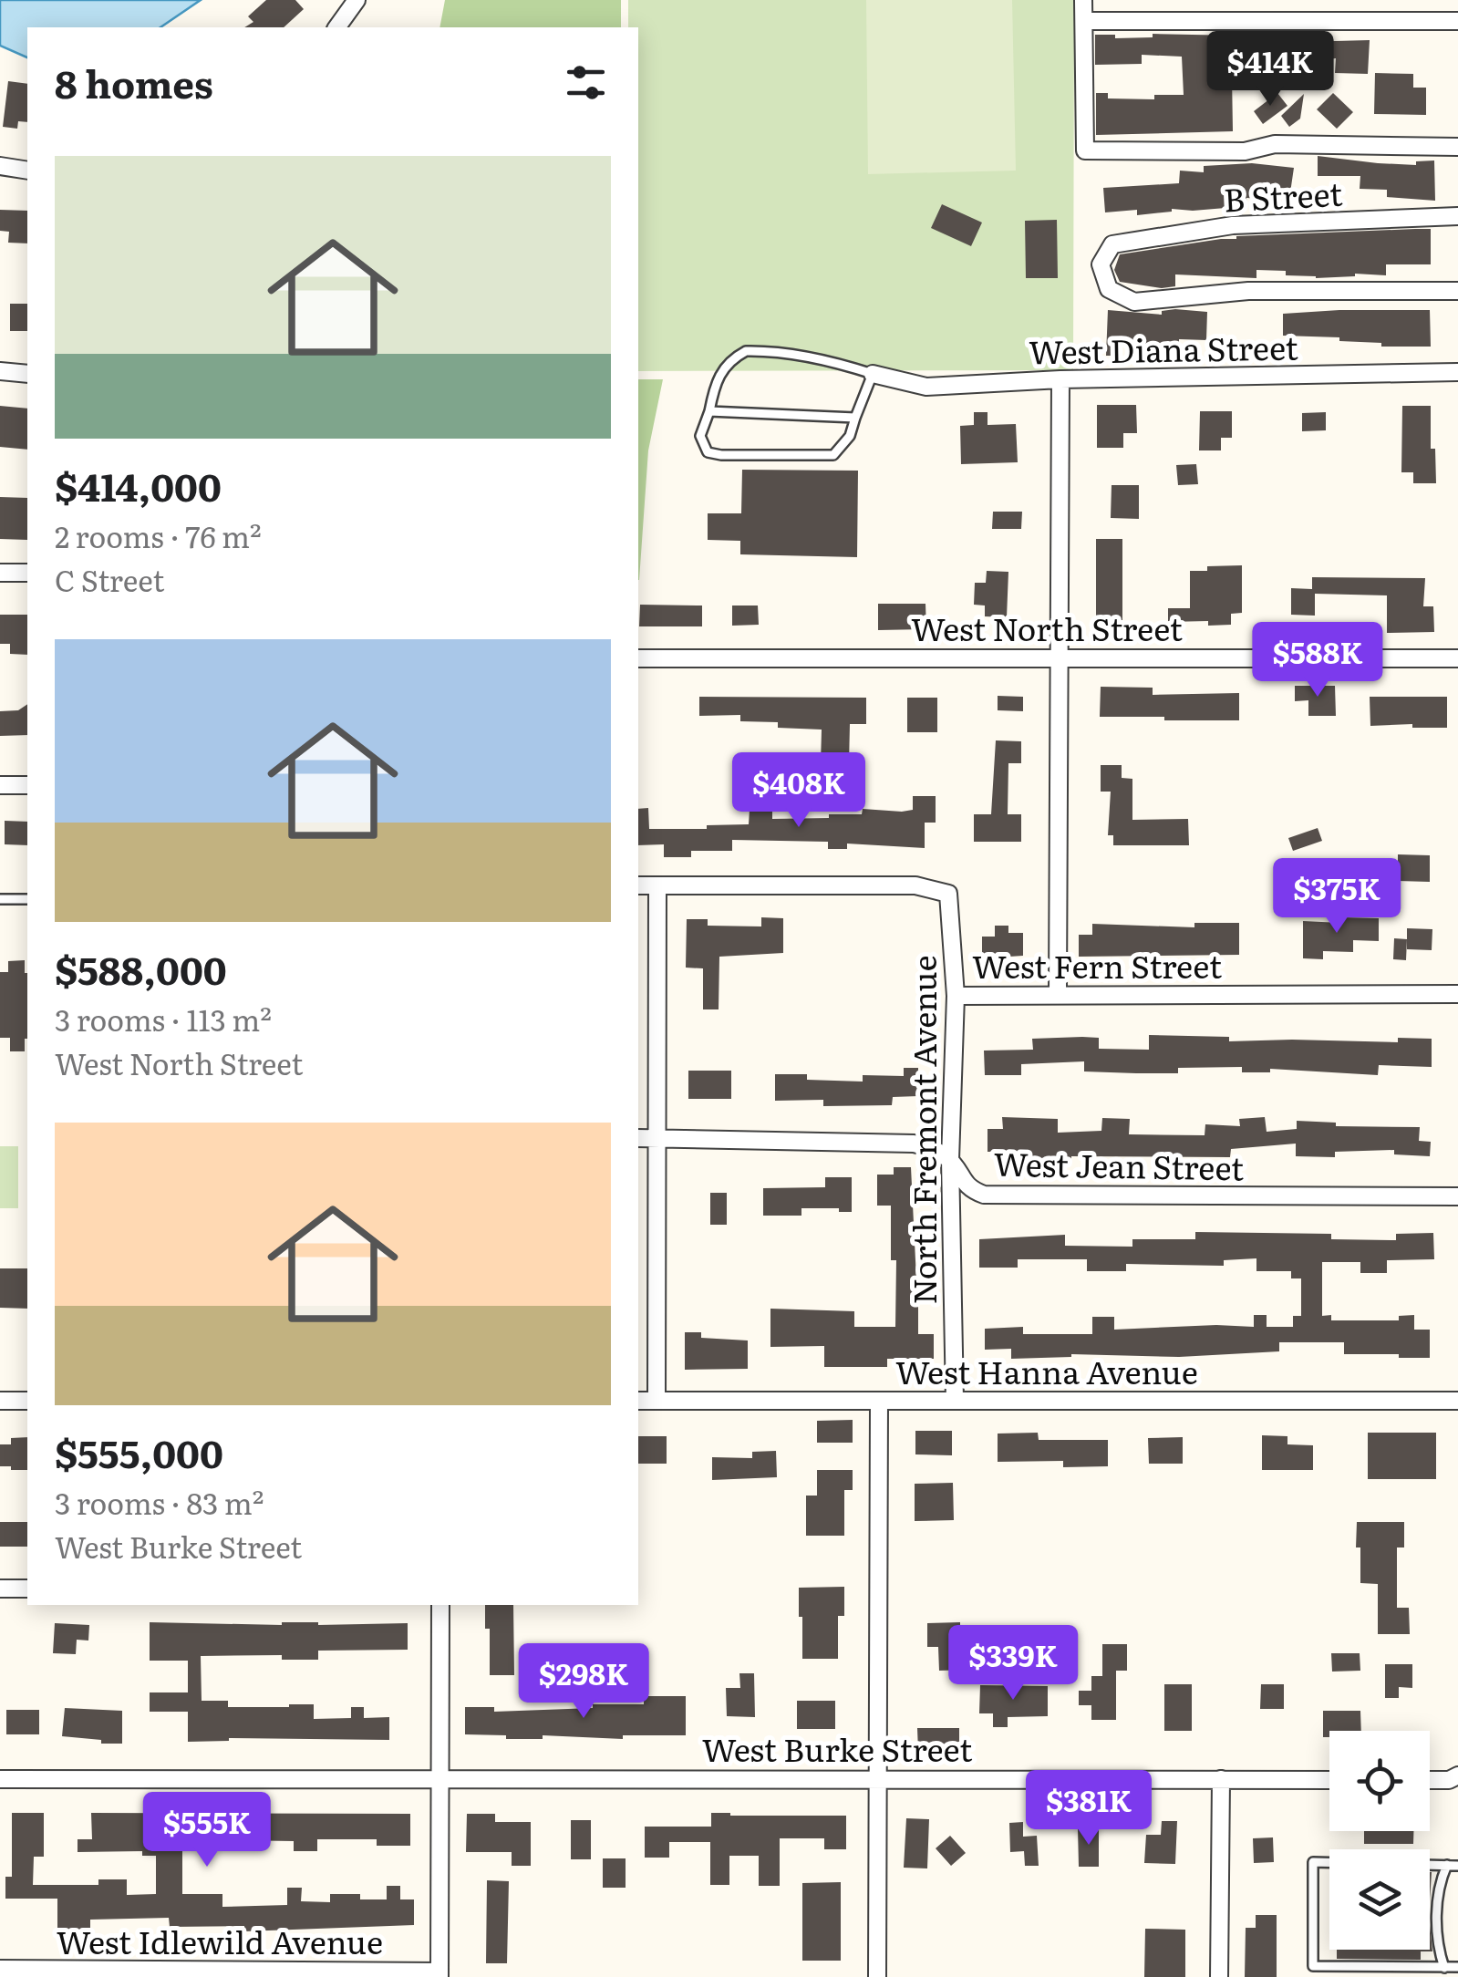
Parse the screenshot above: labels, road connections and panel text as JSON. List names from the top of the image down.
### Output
{
  "streets": {
    "street": [
      "B Street",
      "West Diana Street",
      "West North Street",
      "West Fern Street",
      "North Fremont Avenue",
      "West Jean Street",
      "West Hanna Avenue",
      "West Burke Street",
      "West Idlewild Avenue"
    ]
  },
  "crossings": [
    ["West Fern Street", "North Fremont Avenue"],
    ["North Fremont Avenue", "West Jean Street"],
    ["North Fremont Avenue", "West Hanna Avenue"]
  ],
  "page": {
    "heading": "8 homes",
    "price": [
      "$414K",
      "$588K",
      "$408K",
      "$375K",
      "$339K",
      "$298K",
      "$381K",
      "$555K"
    ],
    "list": [
      {
        "name": "$414,000",
        "note": "2 rooms · 76 m² · C Street"
      },
      {
        "name": "$588,000",
        "note": "3 rooms · 113 m² · West North Street"
      },
      {
        "name": "$555,000",
        "note": "3 rooms · 83 m² · West Burke Street"
      }
    ]
  }
}
